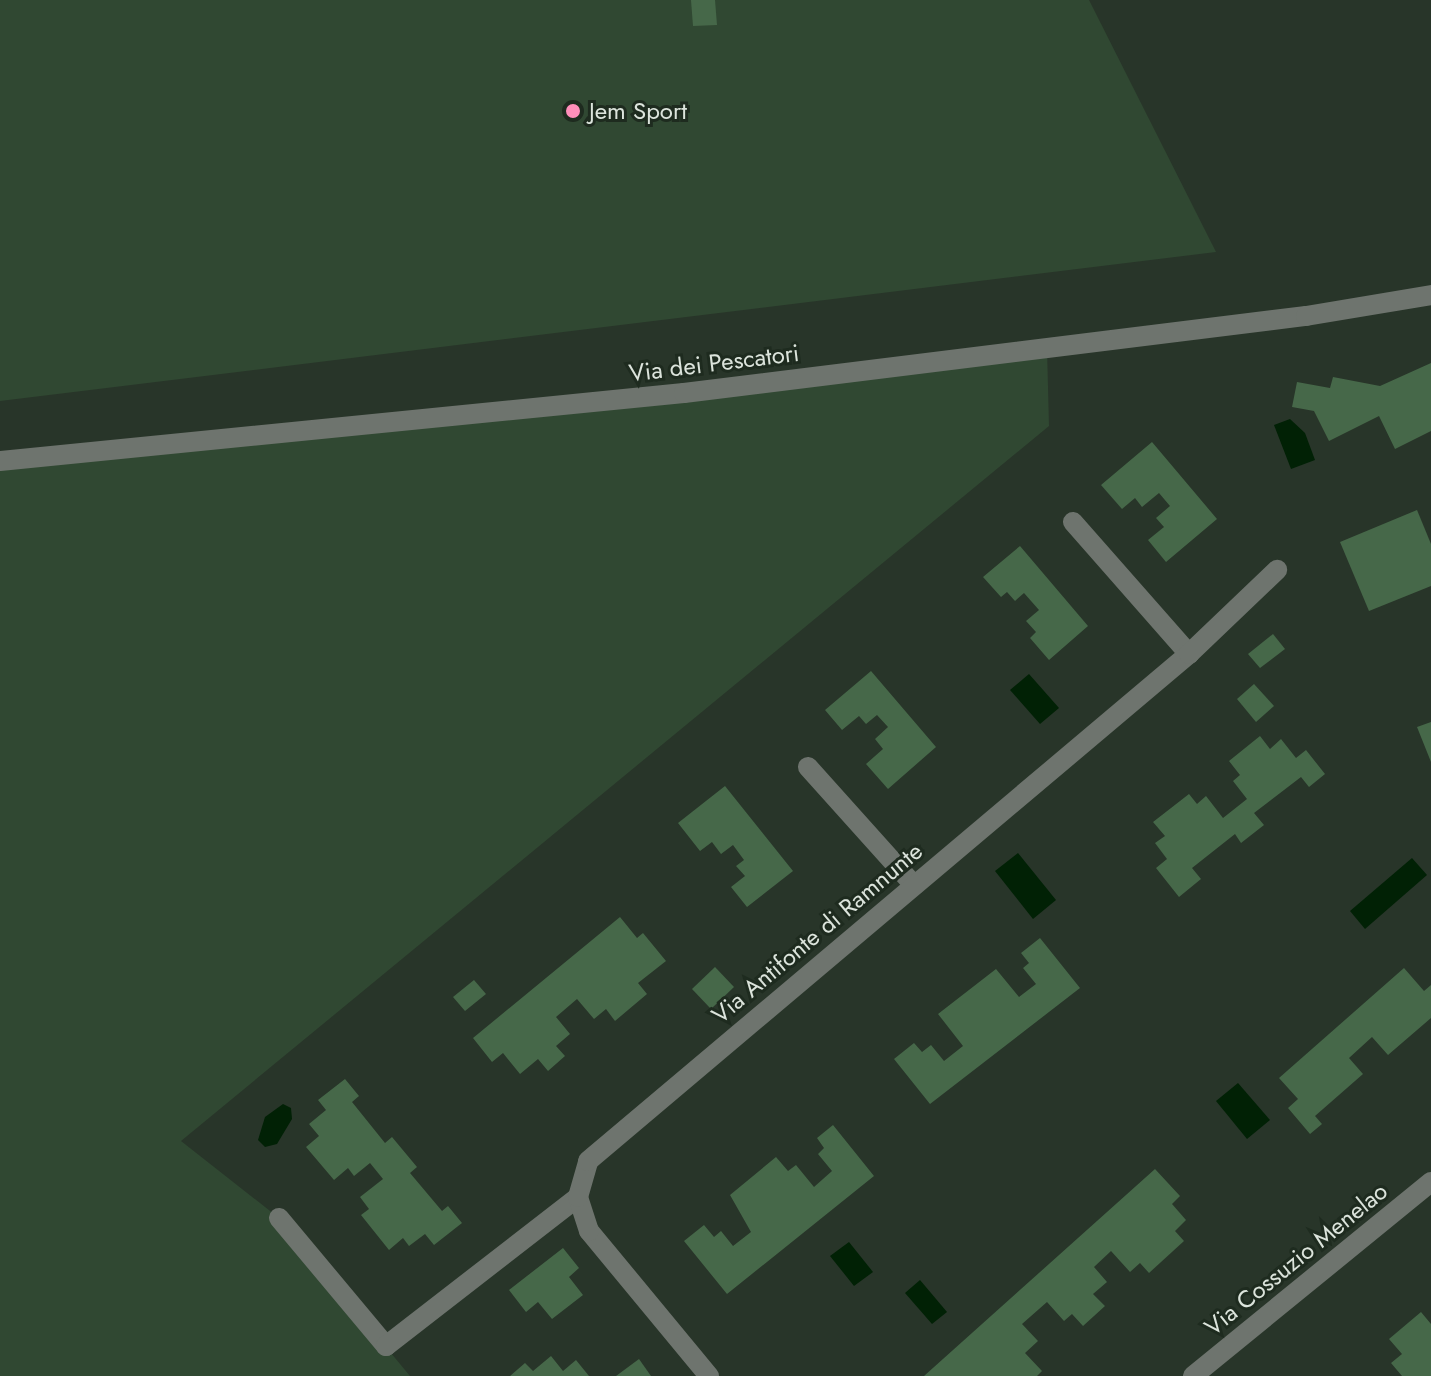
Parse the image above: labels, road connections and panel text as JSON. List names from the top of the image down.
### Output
{
  "streets": {
    "street": ["Via dei Pescatori", "Via Antifonte di Ramnunte", "Via Cossuzio Menelao"]
  },
  "places": ["Jem Sport"]
}
